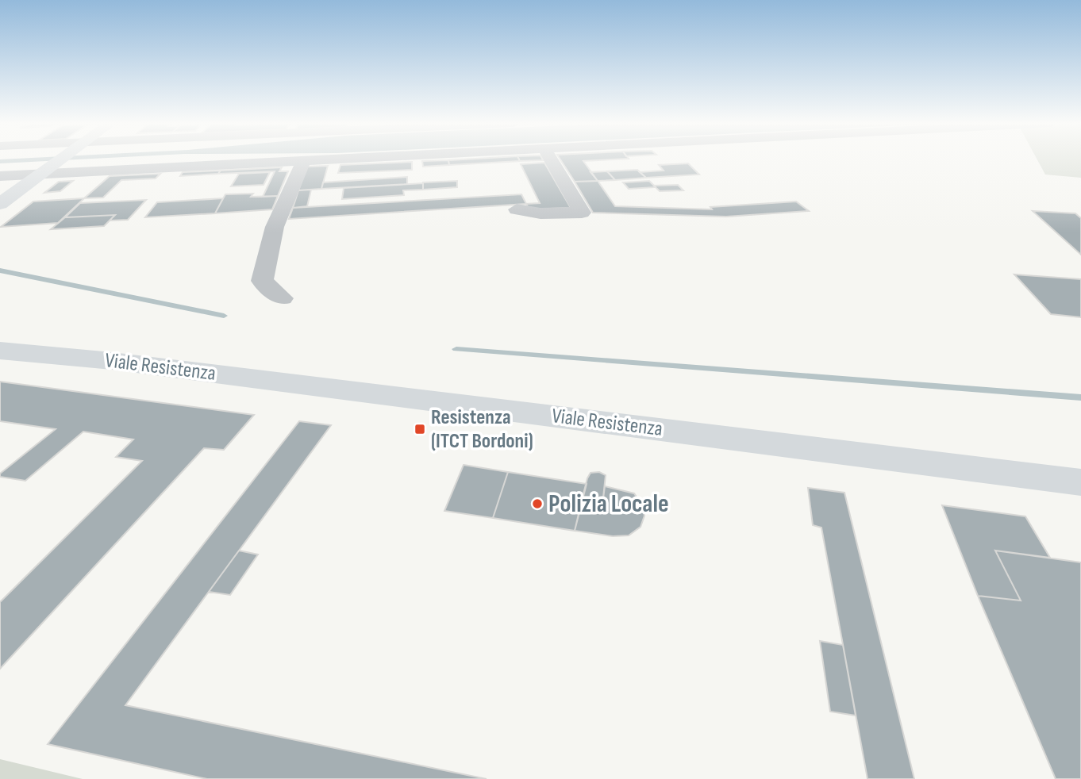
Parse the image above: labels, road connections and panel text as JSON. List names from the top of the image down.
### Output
{
  "streets": {
    "main road": ["Viale Resistenza"]
  },
  "places": {
    "transit": ["Resistenza (ITCT Bordoni)"],
    "other": ["Polizia Locale"]
  }
}
